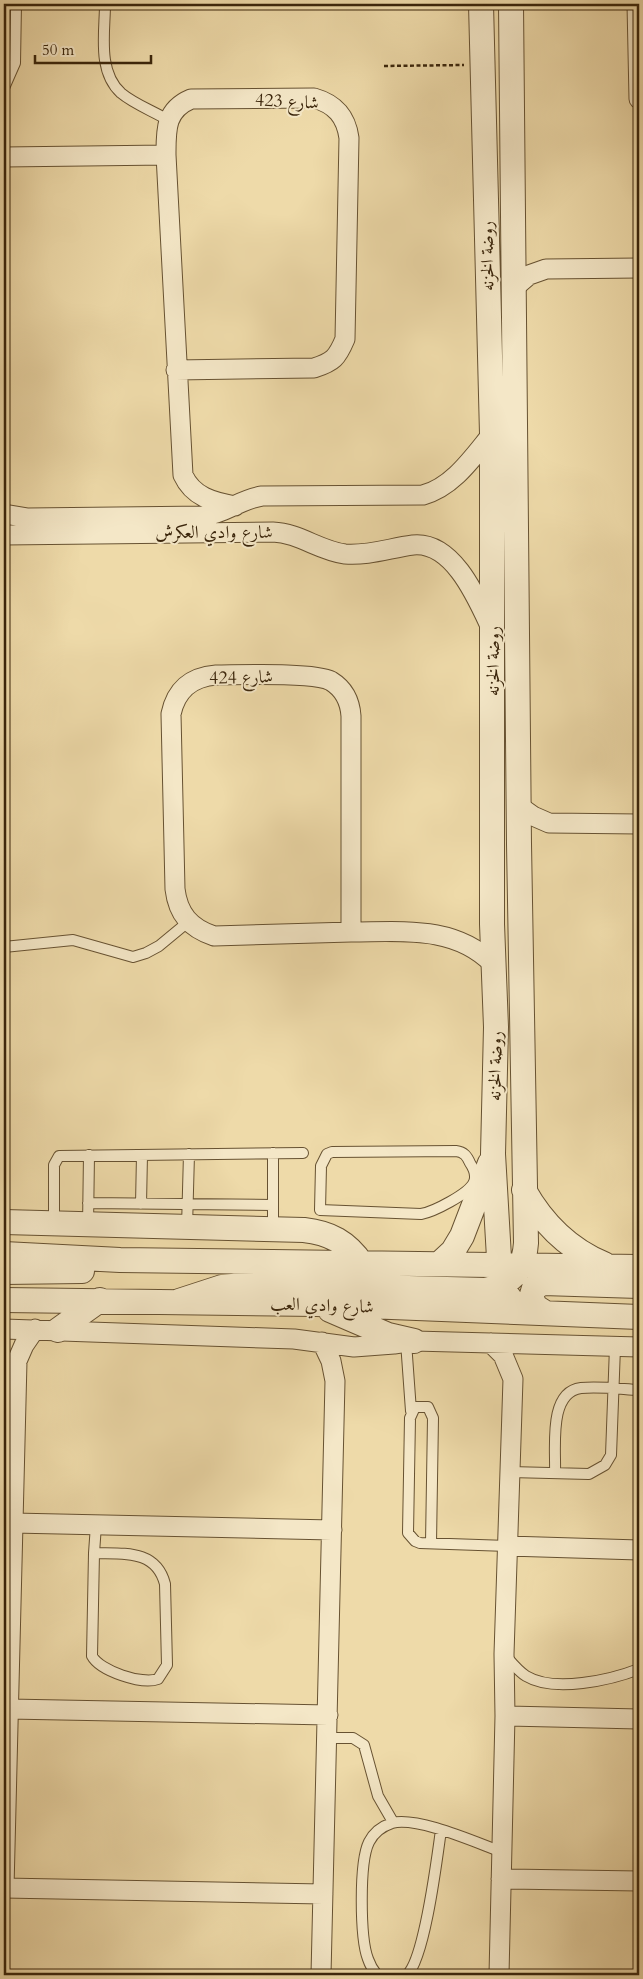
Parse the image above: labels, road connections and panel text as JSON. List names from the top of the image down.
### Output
{
  "streets": {
    "street": [
      "شارع 423",
      "روضة الخزنه",
      "شارع وادي العكرش",
      "شارع 424",
      "شارع وادي العب"
    ]
  },
  "crossings": [
    ["روضة الخزنه", "شارع وادي العكرش"]
  ],
  "scale_bar": "50 m"
}
